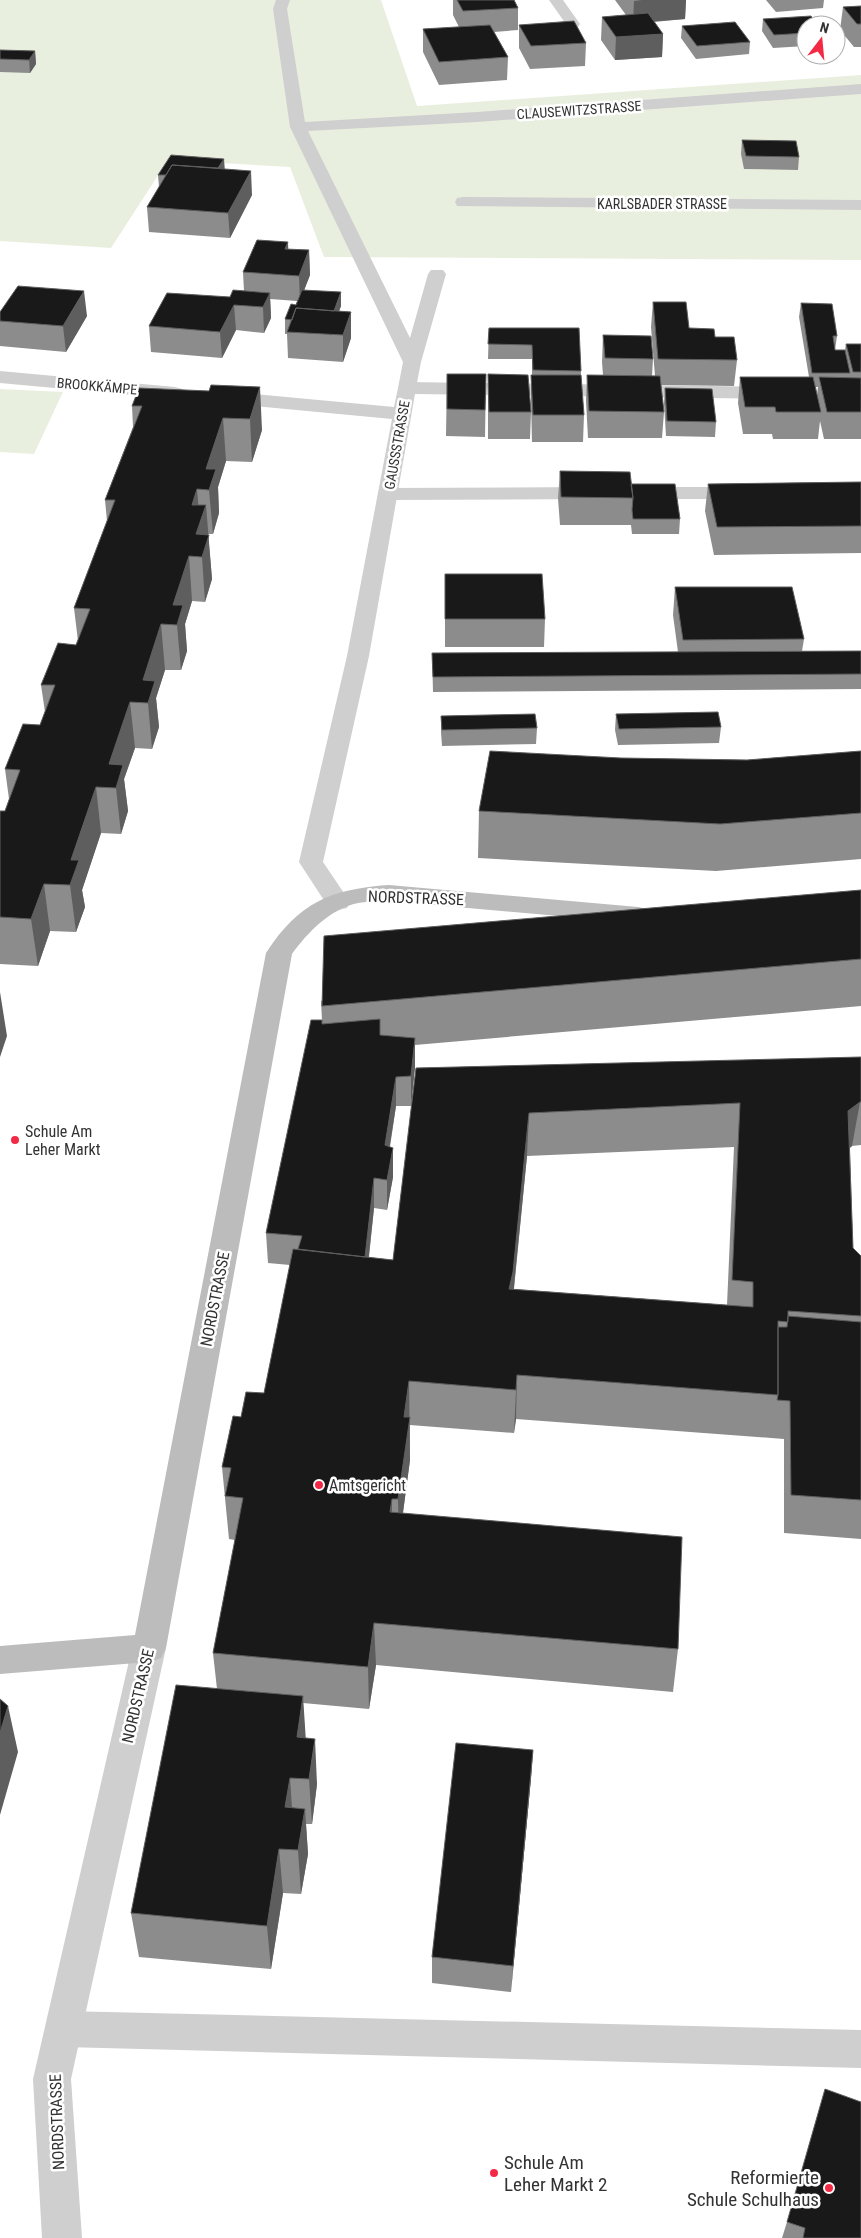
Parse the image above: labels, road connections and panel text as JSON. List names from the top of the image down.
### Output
{
  "streets": {
    "street": [
      "CLAUSEWITZSTRASSE",
      "KARLSBADER STRASSE",
      "BROOKKÄMPE",
      "GAUSSSTRASSE",
      "NORDSTRASSE"
    ]
  },
  "crossings": [
    ["BROOKKÄMPE", "GAUSSSTRASSE"],
    ["GAUSSSTRASSE", "NORDSTRASSE"]
  ],
  "places": [
    "Schule Am Leher Markt",
    "Amtsgericht",
    "Schule Am Leher Markt 2",
    "Reformierte Schule Schulhaus"
  ],
  "north": "top"
}
